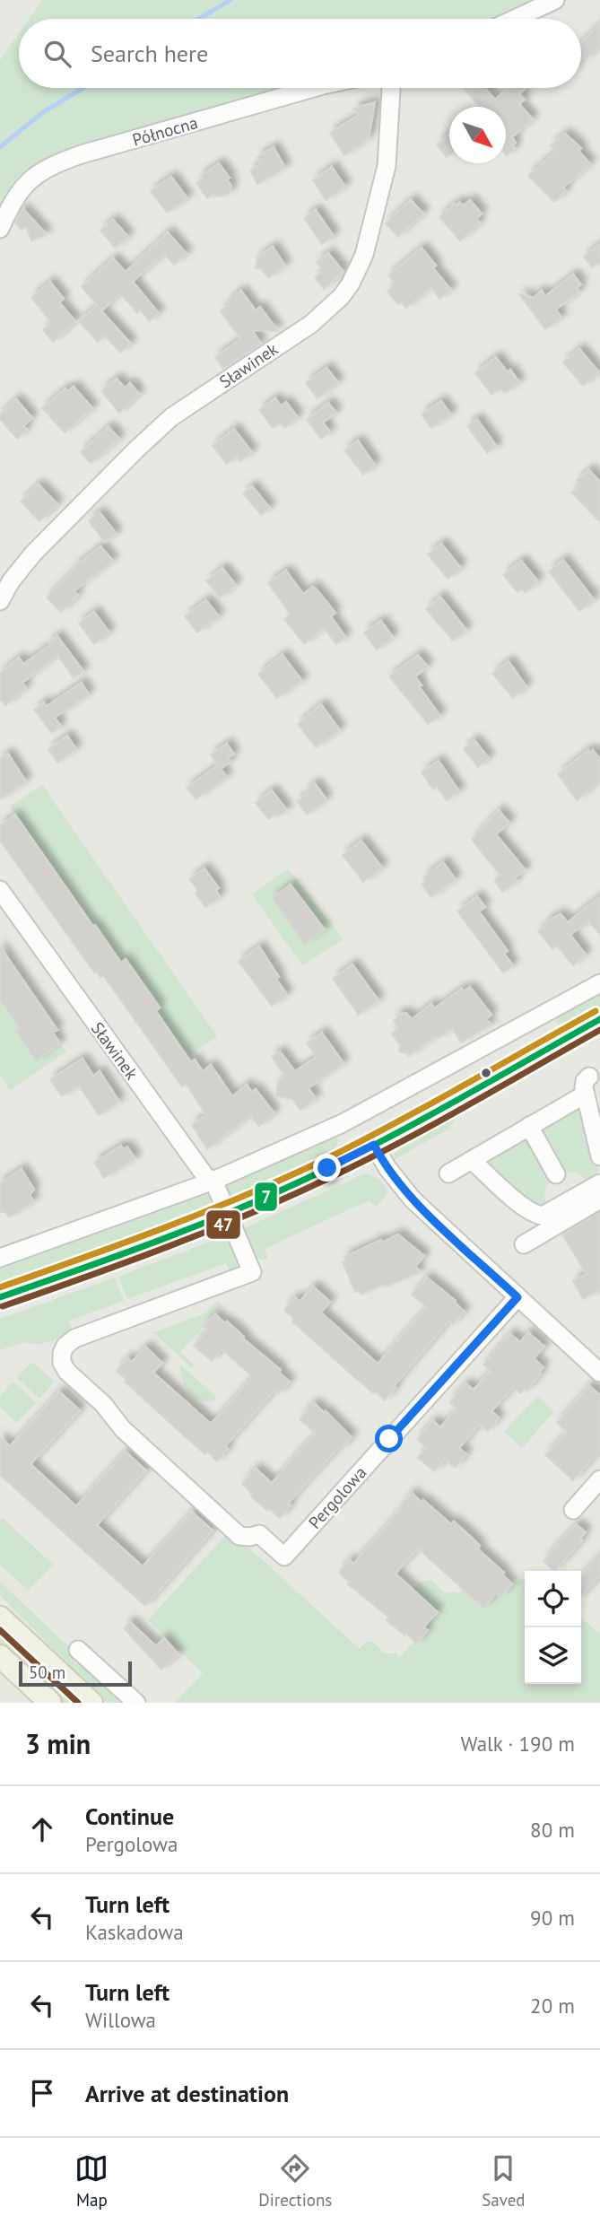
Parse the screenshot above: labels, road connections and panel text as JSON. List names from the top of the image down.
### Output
{
  "streets": {
    "street": ["Północna", "Sławinek", "Pergolowa"]
  },
  "crossings": [
    ["Sławinek", "Pergolowa"]
  ],
  "lines": ["transit line 7", "transit line 47"],
  "scale_bar": "50 m",
  "north": "bottom right",
  "page": {
    "search": "Search here",
    "scale": "50 m",
    "heading": ["3 min", "Walk · 190 m"],
    "list": [
      ["Continue", "Pergolowa", "80 m"],
      ["Turn left", "Kaskadowa", "90 m"],
      ["Turn left", "Willowa", "20 m"],
      "Arrive at destination"
    ],
    "nav": ["Map", "Directions", "Saved"]
  }
}
